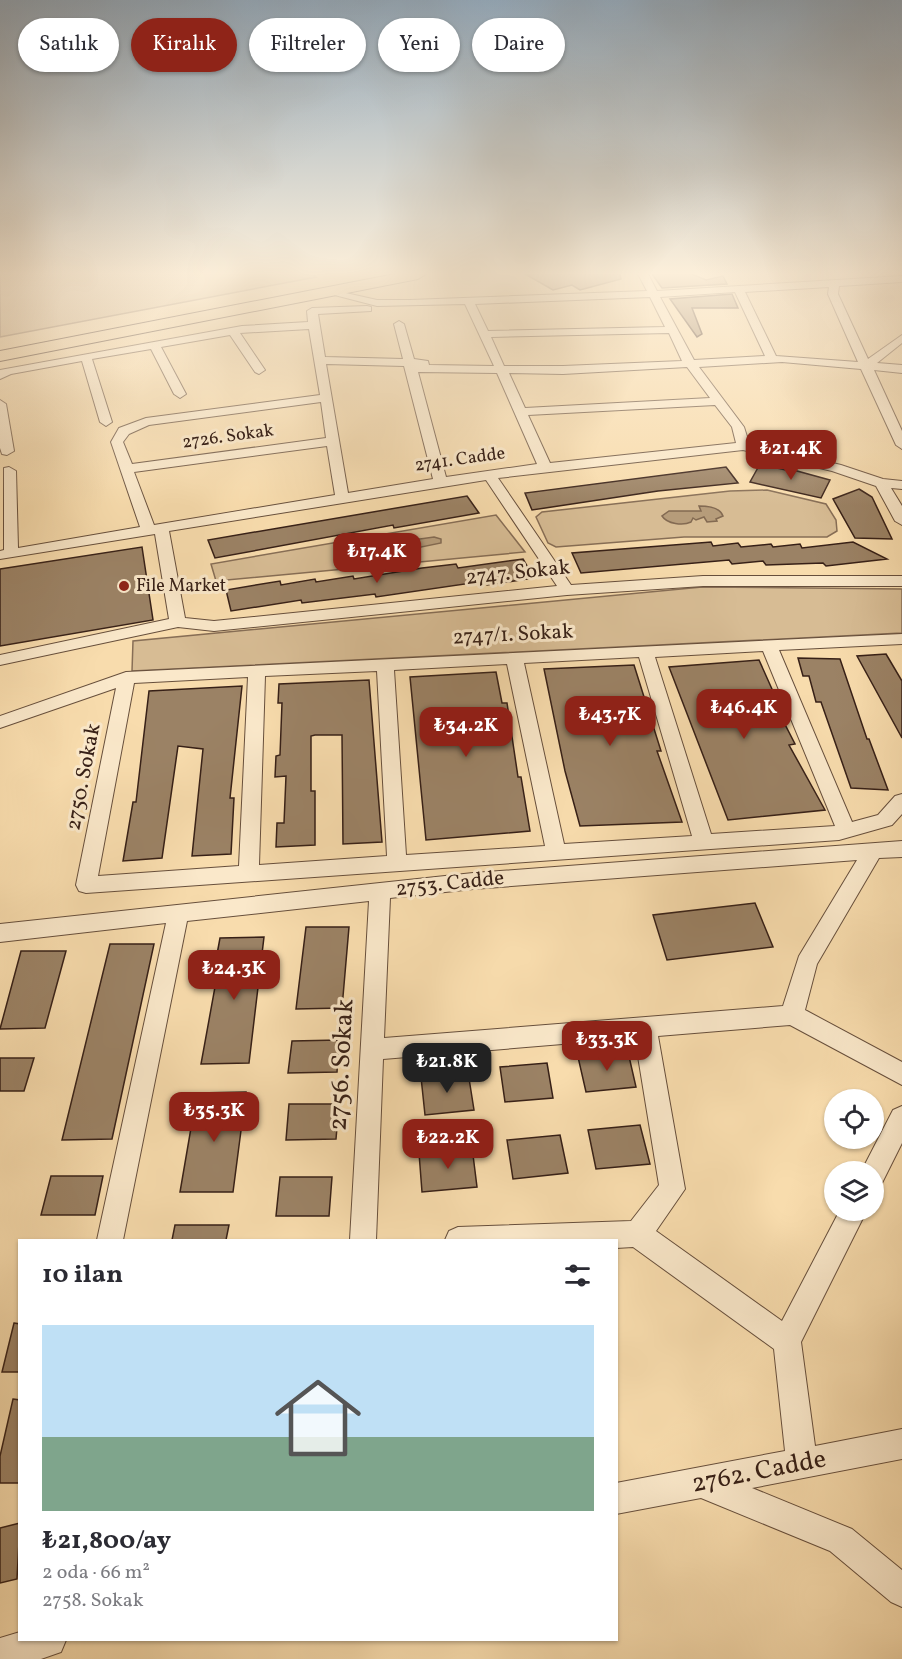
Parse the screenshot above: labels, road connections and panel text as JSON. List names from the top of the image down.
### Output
{
  "streets": {
    "street": [
      "2726. Sokak",
      "2741. Cadde",
      "2747. Sokak",
      "2747/1. Sokak",
      "2750. Sokak",
      "2753. Cadde",
      "2756. Sokak",
      "2762. Cadde"
    ]
  },
  "crossings": [
    ["2747/1. Sokak", "2750. Sokak"],
    ["2753. Cadde", "2756. Sokak"]
  ],
  "places": ["File Market"],
  "page": {
    "chip": [
      "Satılık",
      "Kiralık",
      "Filtreler",
      "Yeni",
      "Daire"
    ],
    "price": [
      "₺21.4K",
      "₺17.4K",
      "₺46.4K",
      "₺43.7K",
      "₺34.2K",
      "₺24.3K",
      "₺33.3K",
      "₺21.8K",
      "₺35.3K",
      "₺22.2K"
    ],
    "heading": "10 ilan",
    "list": [
      {
        "name": "₺21,800/ay",
        "note": "2 oda · 66 m² · 2758. Sokak"
      }
    ]
  }
}
